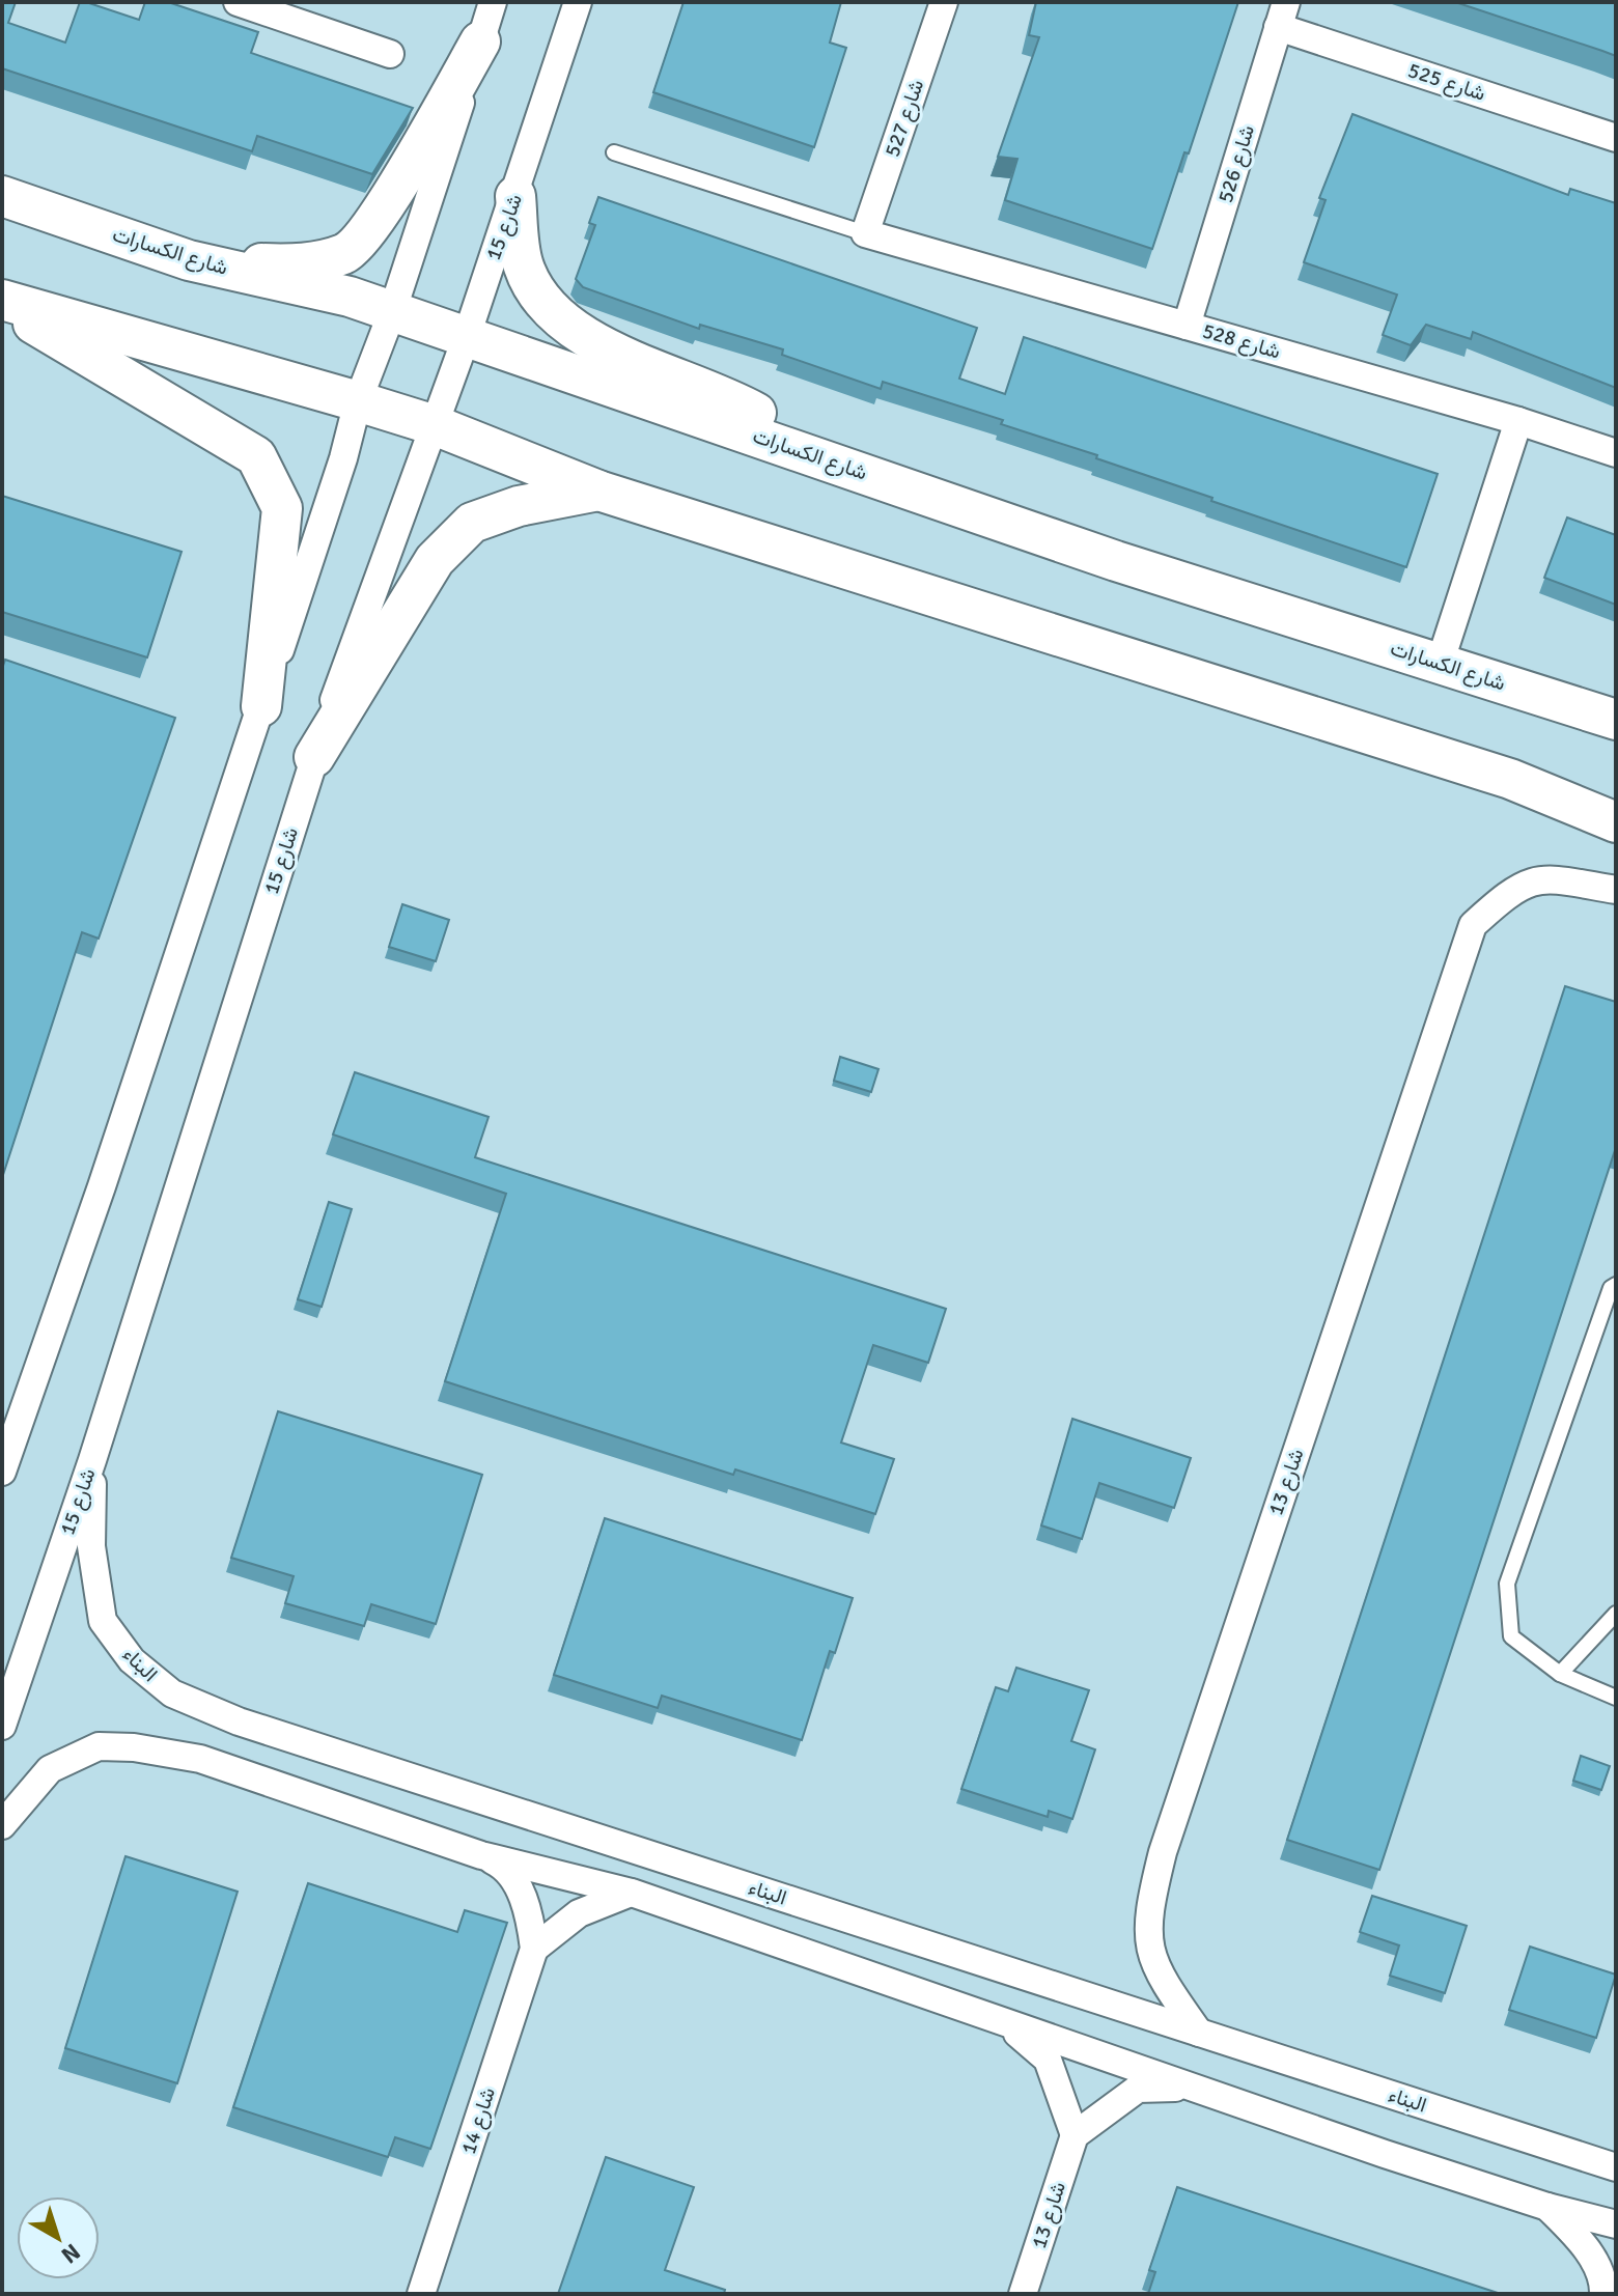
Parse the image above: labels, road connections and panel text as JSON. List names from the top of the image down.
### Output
{
  "streets": {
    "street": [
      "شارع 525",
      "شارع 527",
      "شارع 526",
      "شارع 15",
      "شارع الكسارات",
      "شارع 528",
      "شارع 13",
      "البناء",
      "شارع 14"
    ]
  },
  "crossings": [
    ["شارع 525", "شارع 526"],
    ["شارع 527", "شارع 528"],
    ["شارع 526", "شارع 528"],
    ["شارع 15", "شارع الكسارات"],
    ["شارع 15", "البناء"],
    ["شارع 13", "البناء"]
  ],
  "north": "bottom right"
}
